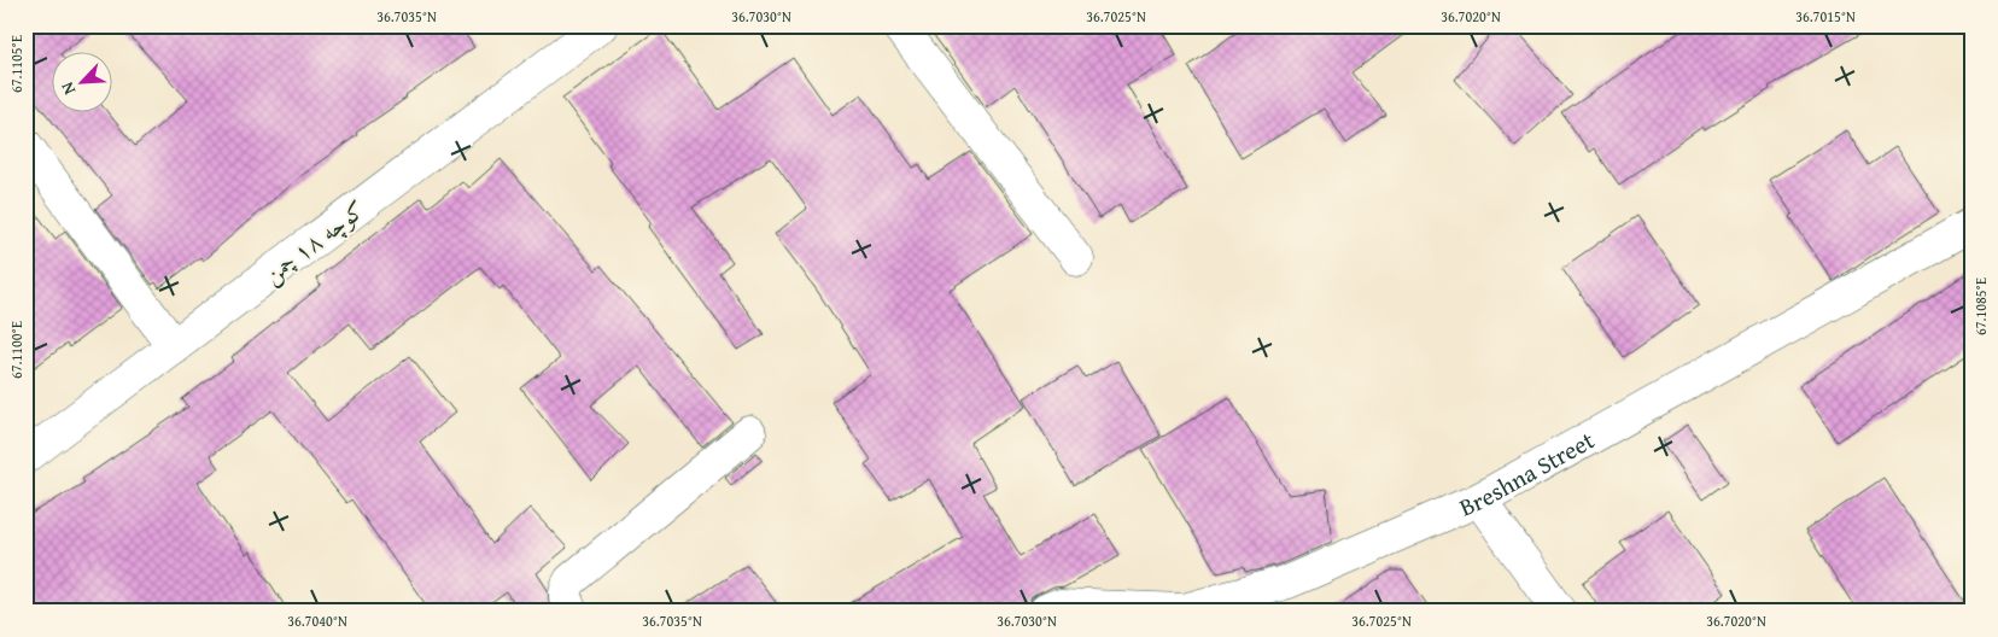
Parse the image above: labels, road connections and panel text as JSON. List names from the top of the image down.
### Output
{
  "streets": {
    "street": ["كوچه ١٨ چمن", "Breshna Street"]
  },
  "north": "bottom left",
  "coordinates": [
    "36.7035°N",
    "36.7030°N",
    "36.7025°N",
    "36.7020°N",
    "36.7015°N",
    "67.1105°E",
    "67.1085°E",
    "67.1100°E",
    "36.7040°N"
  ]
}
